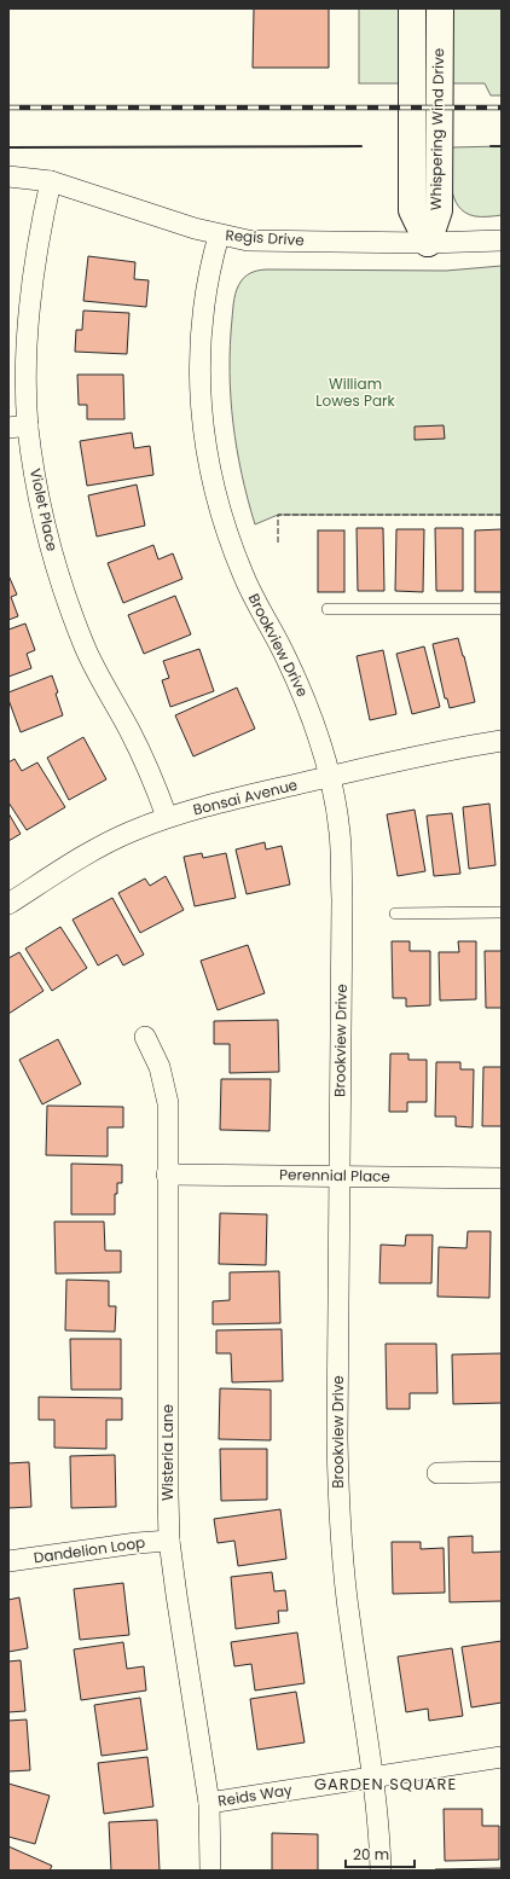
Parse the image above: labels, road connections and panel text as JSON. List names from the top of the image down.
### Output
{
  "streets": {
    "street": [
      "Whispering Wind Drive",
      "Regis Drive",
      "Violet Place",
      "Brookview Drive",
      "Bonsai Avenue",
      "Perennial Place",
      "Wisteria Lane",
      "Dandelion Loop",
      "Reids Way"
    ]
  },
  "crossings": [
    ["Whispering Wind Drive", "Regis Drive"],
    ["Regis Drive", "Violet Place"],
    ["Regis Drive", "Brookview Drive"],
    ["Violet Place", "Bonsai Avenue"],
    ["Brookview Drive", "Bonsai Avenue"],
    ["Brookview Drive", "Perennial Place"],
    ["Brookview Drive", "Reids Way"],
    ["Perennial Place", "Wisteria Lane"],
    ["Wisteria Lane", "Dandelion Loop"],
    ["Wisteria Lane", "Reids Way"]
  ],
  "districts": ["GARDEN SQUARE"],
  "parks": ["William Lowes Park"],
  "scale_bar": "20 m"
}
